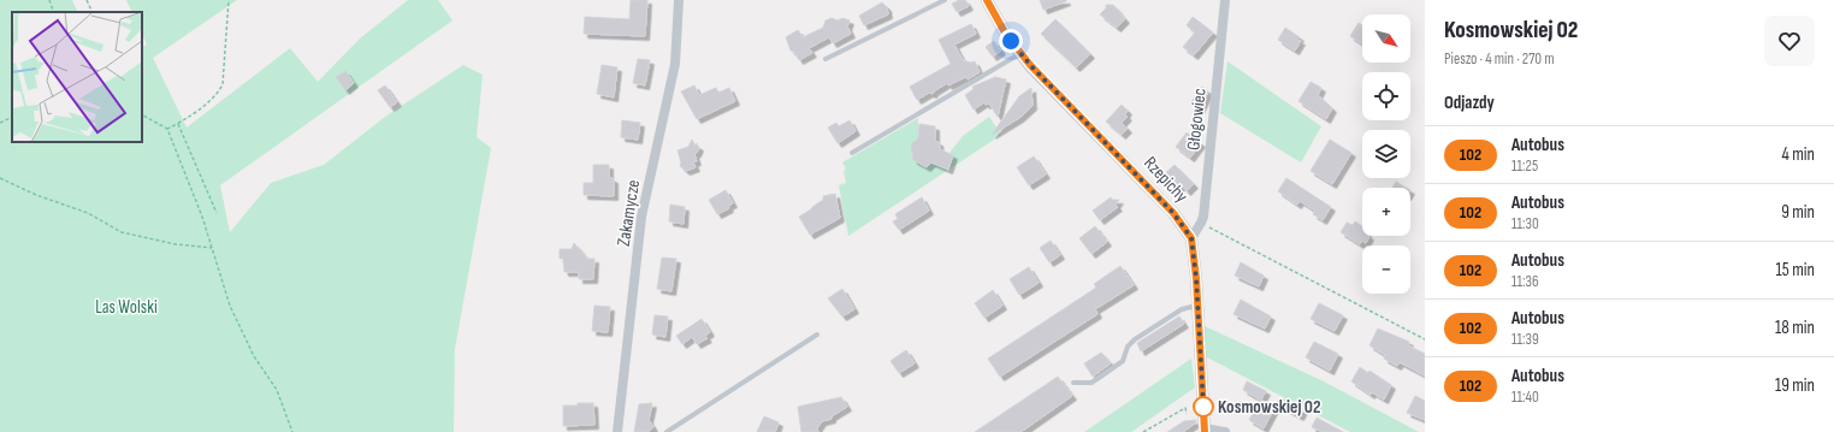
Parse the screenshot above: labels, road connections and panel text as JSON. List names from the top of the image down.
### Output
{
  "streets": {
    "street": ["Głogowiec", "Rzepichy", "Zakamycze"]
  },
  "crossings": [
    ["Głogowiec", "Rzepichy"]
  ],
  "parks": ["Las Wolski"],
  "places": ["Kosmowskiej 02"],
  "lines": ["bus line 102"],
  "north": "bottom right",
  "page": {
    "heading": [
      ["Kosmowskiej 02", "Pieszo · 4 min · 270 m"],
      "Odjazdy"
    ],
    "map_buttons": ["+", "−"],
    "list": [
      {
        "mark": "102",
        "name": "Autobus",
        "note": "11:25",
        "value": "4 min"
      },
      {
        "mark": "102",
        "name": "Autobus",
        "note": "11:30",
        "value": "9 min"
      },
      {
        "mark": "102",
        "name": "Autobus",
        "note": "11:36",
        "value": "15 min"
      },
      {
        "mark": "102",
        "name": "Autobus",
        "note": "11:39",
        "value": "18 min"
      },
      {
        "mark": "102",
        "name": "Autobus",
        "note": "11:40",
        "value": "19 min"
      }
    ]
  }
}
